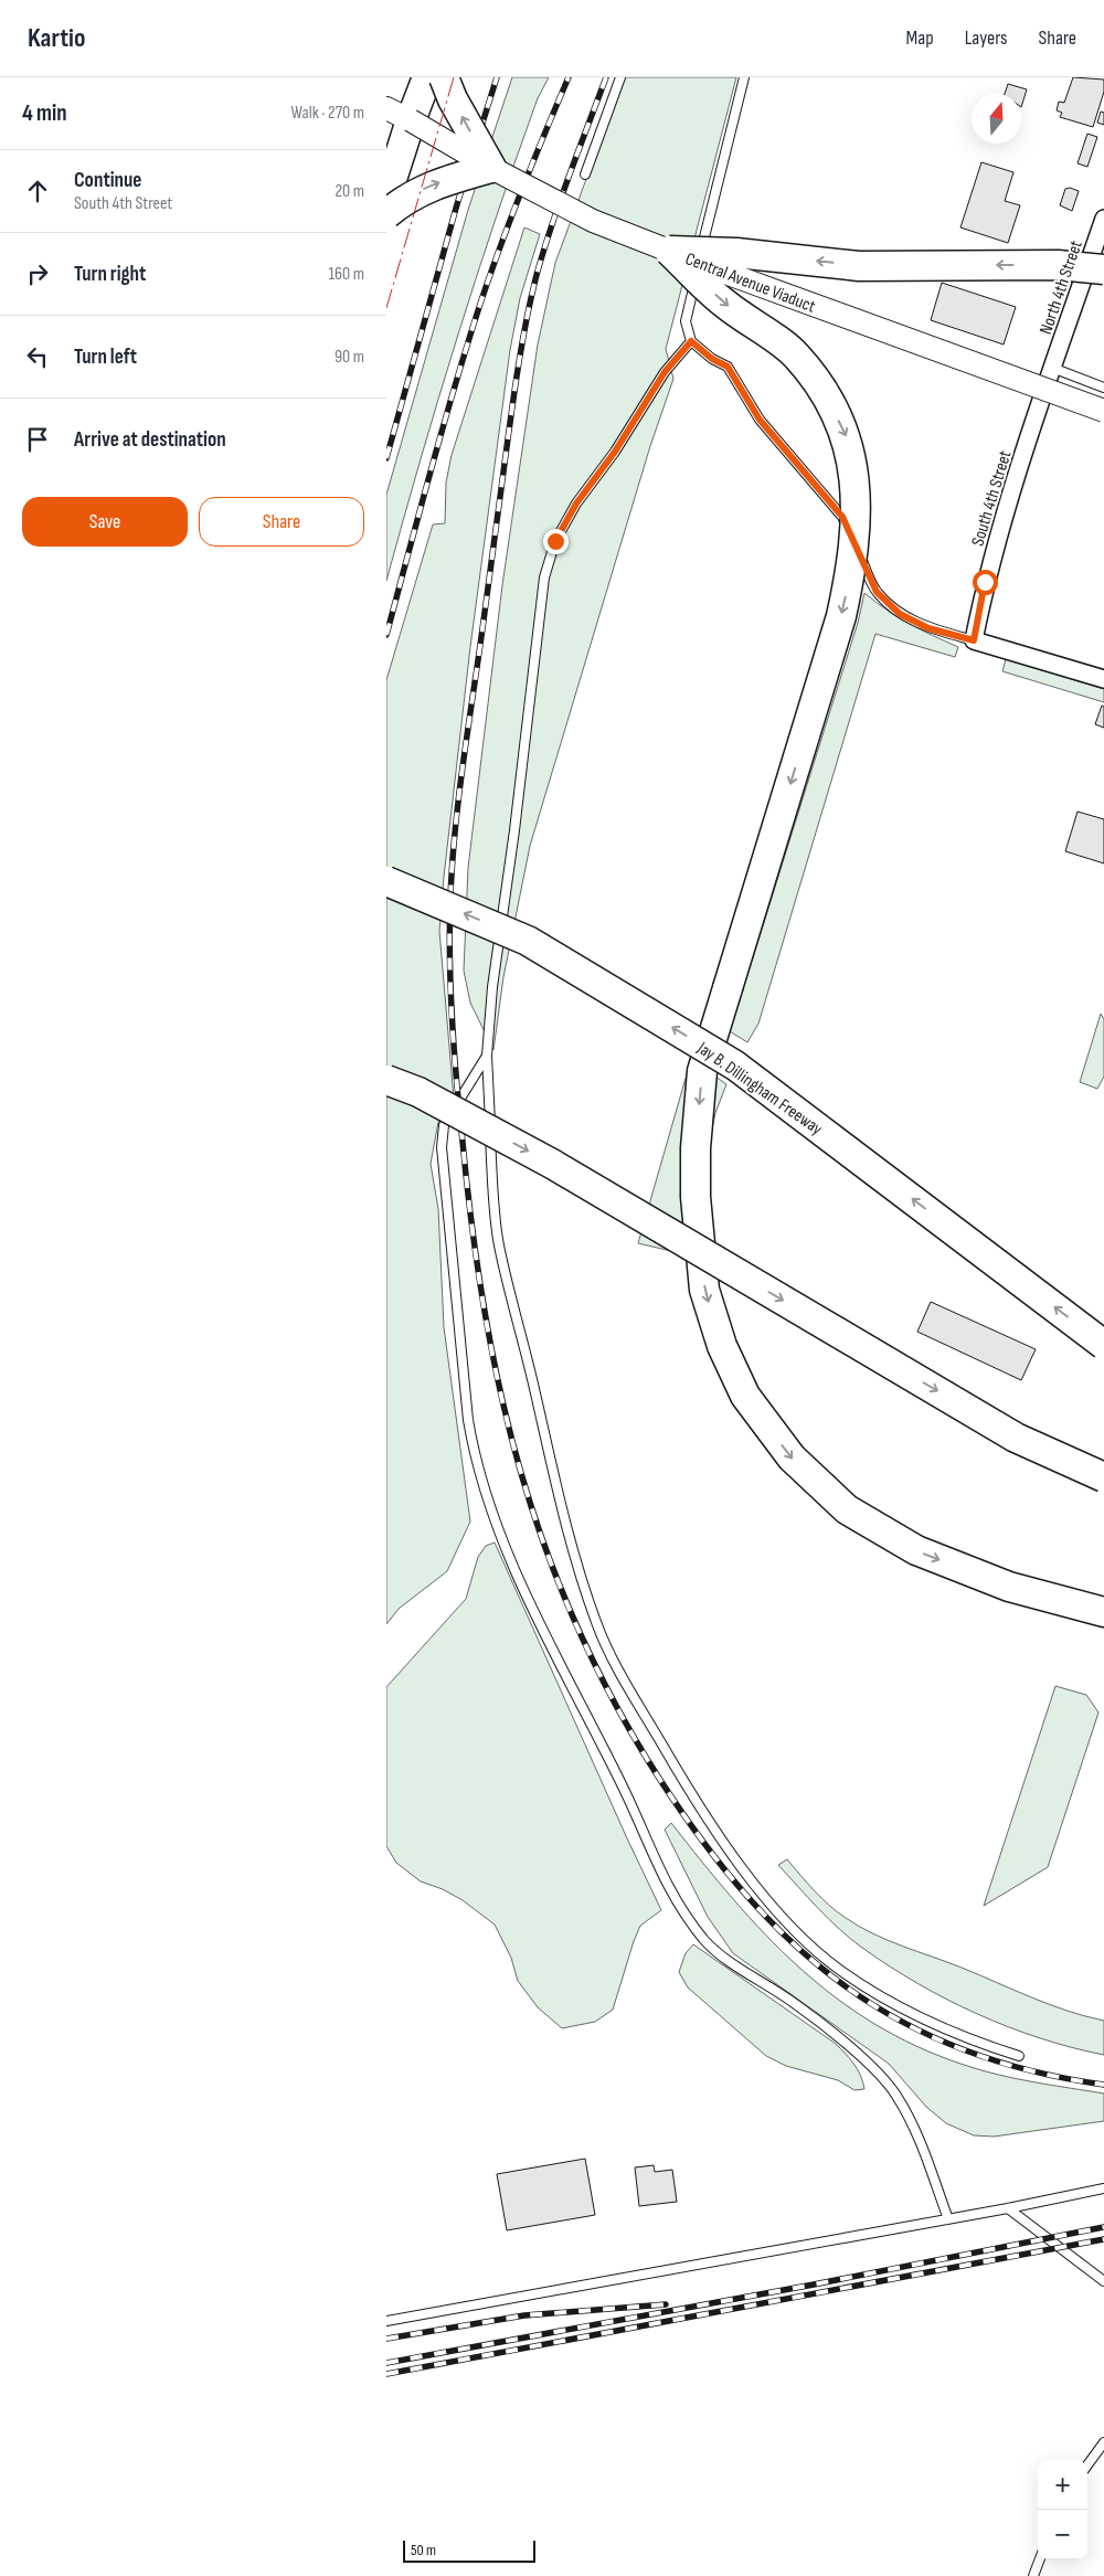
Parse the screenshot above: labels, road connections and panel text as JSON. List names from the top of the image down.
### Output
{
  "streets": {
    "highway": ["Jay B. Dillingham Freeway"],
    "main road": ["Central Avenue Viaduct"],
    "street": ["North 4th Street", "South 4th Street"]
  },
  "crossings": [
    ["North 4th Street", "South 4th Street"]
  ],
  "scale_bar": "50 m",
  "north": "top",
  "page": {
    "header": "Kartio",
    "nav": ["Map", "Layers", "Share"],
    "heading": ["4 min", "Walk · 270 m"],
    "list": [
      ["Continue", "South 4th Street", "20 m"],
      ["Turn right", "160 m"],
      ["Turn left", "90 m"],
      "Arrive at destination"
    ],
    "buttons": ["Save", "Share"],
    "map_buttons": ["+", "−"],
    "scale": "50 m"
  }
}
